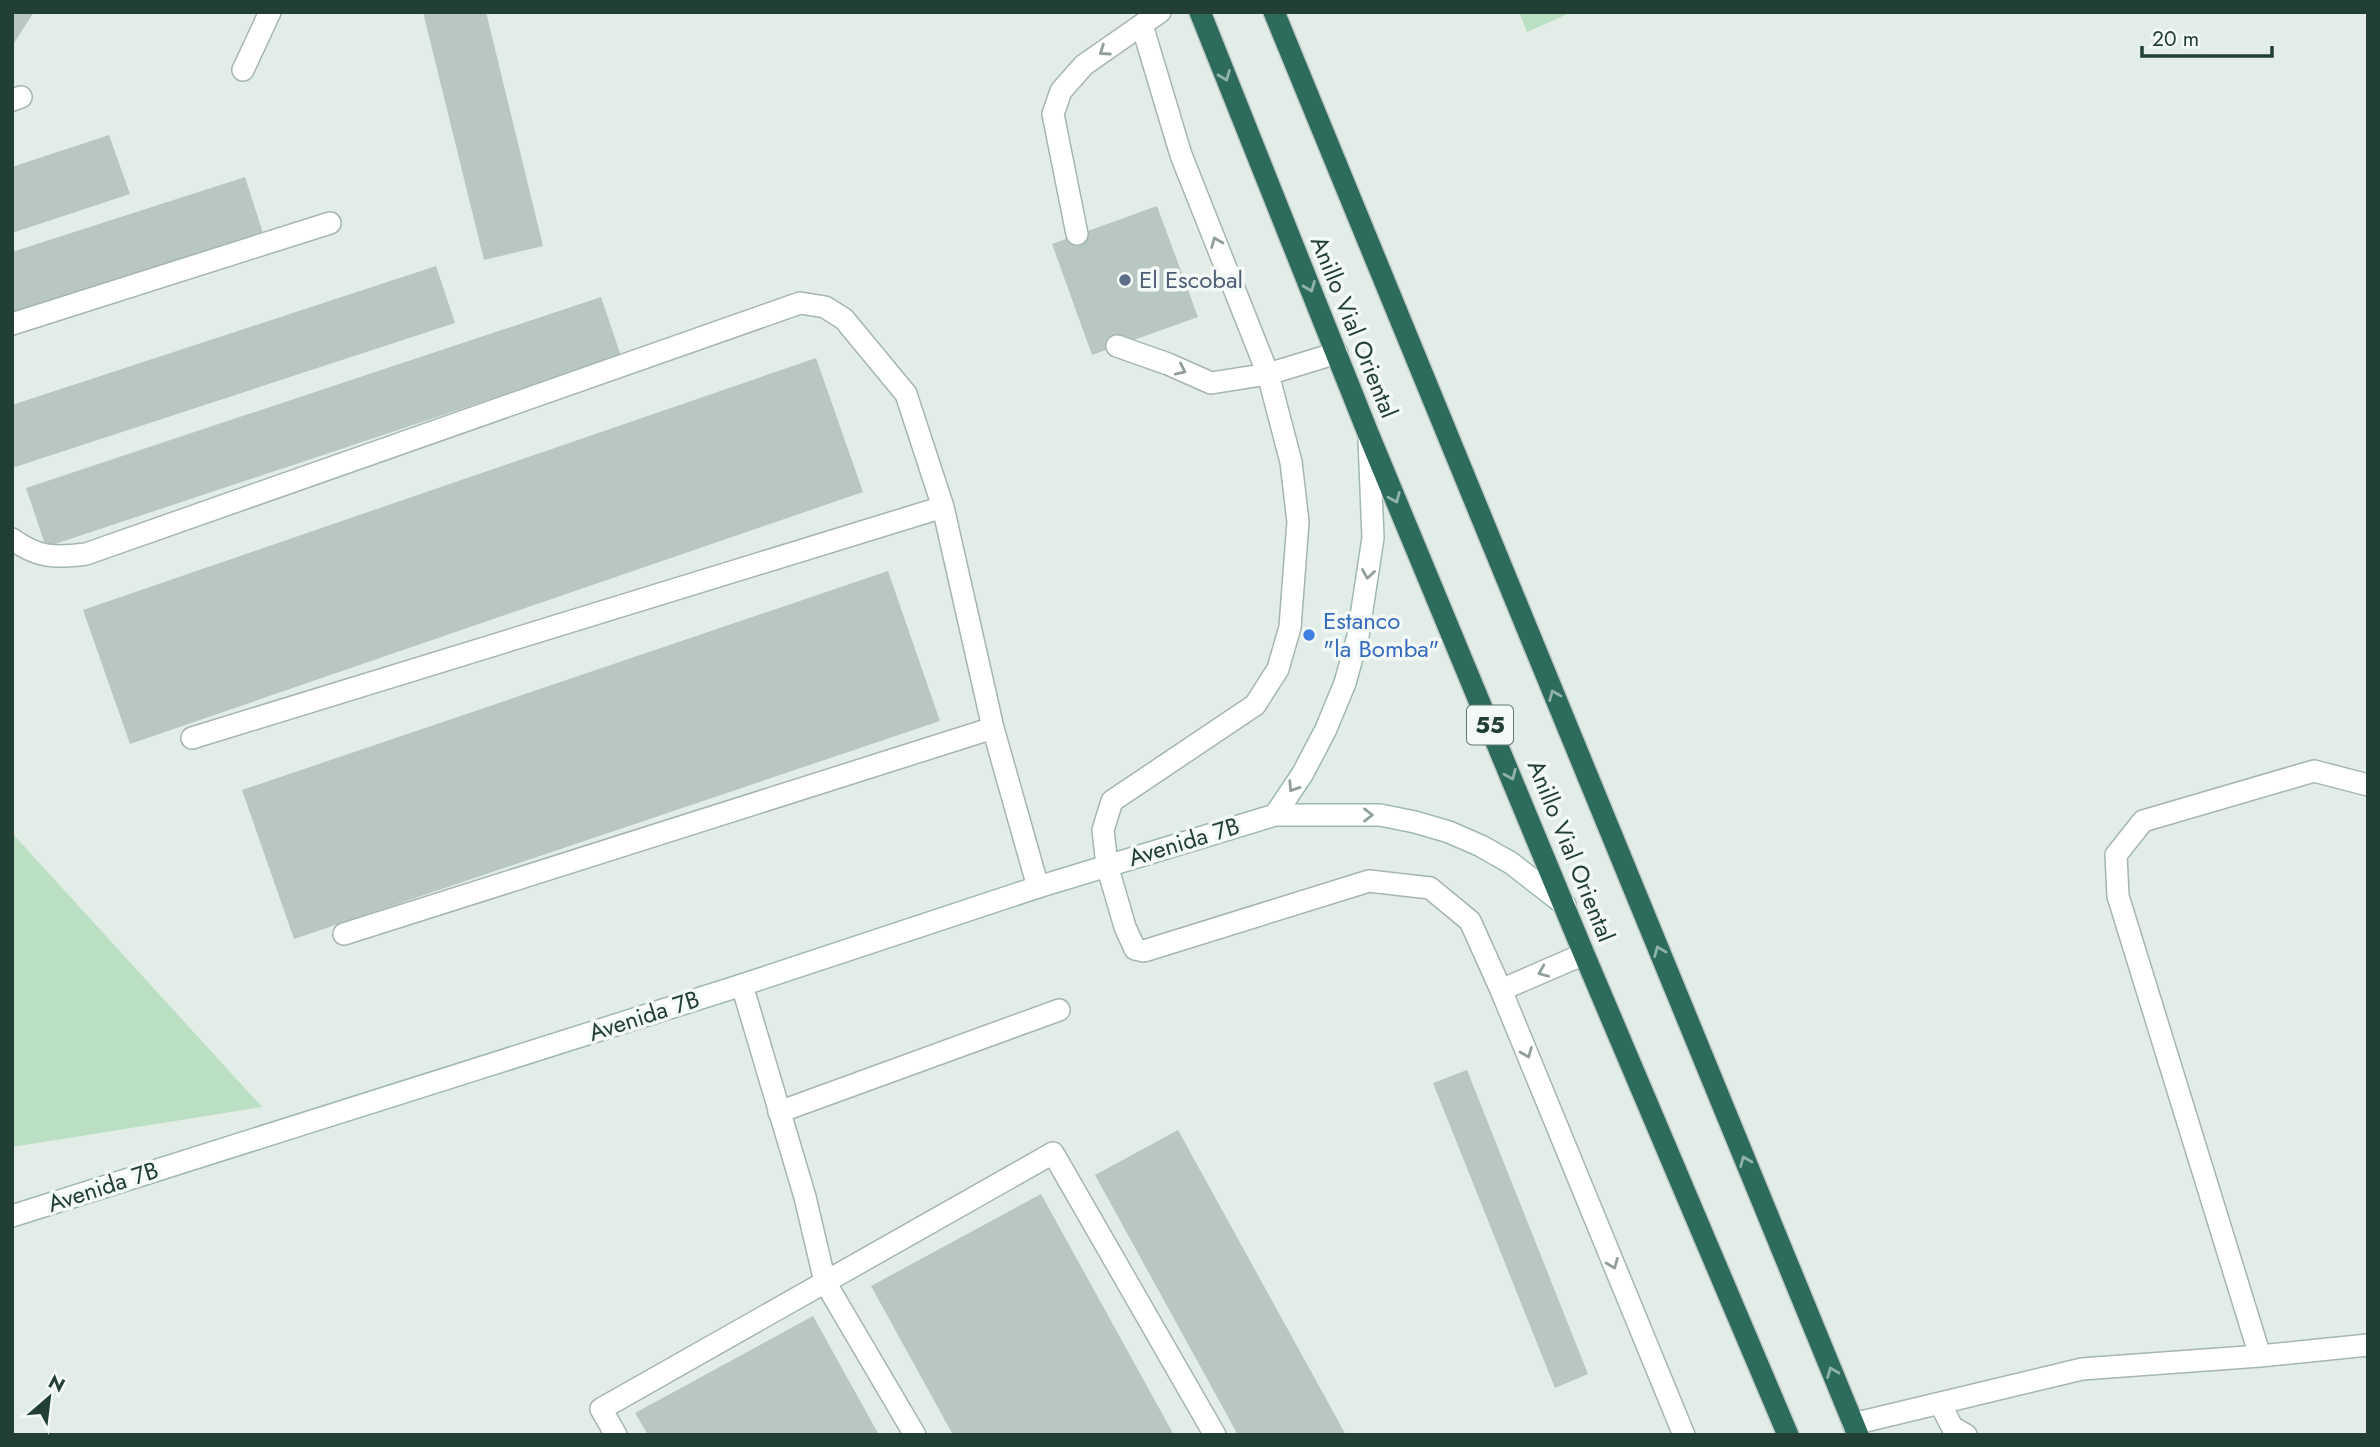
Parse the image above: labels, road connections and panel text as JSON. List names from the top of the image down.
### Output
{
  "streets": {
    "highway": ["Anillo Vial Oriental", "55"],
    "street": ["Avenida 7B"]
  },
  "crossings": [
    ["Anillo Vial Oriental", "Avenida 7B"]
  ],
  "places": ["El Escobal", "Estanco \"la Bomba\""],
  "scale_bar": "20 m",
  "north": "top right"
}
